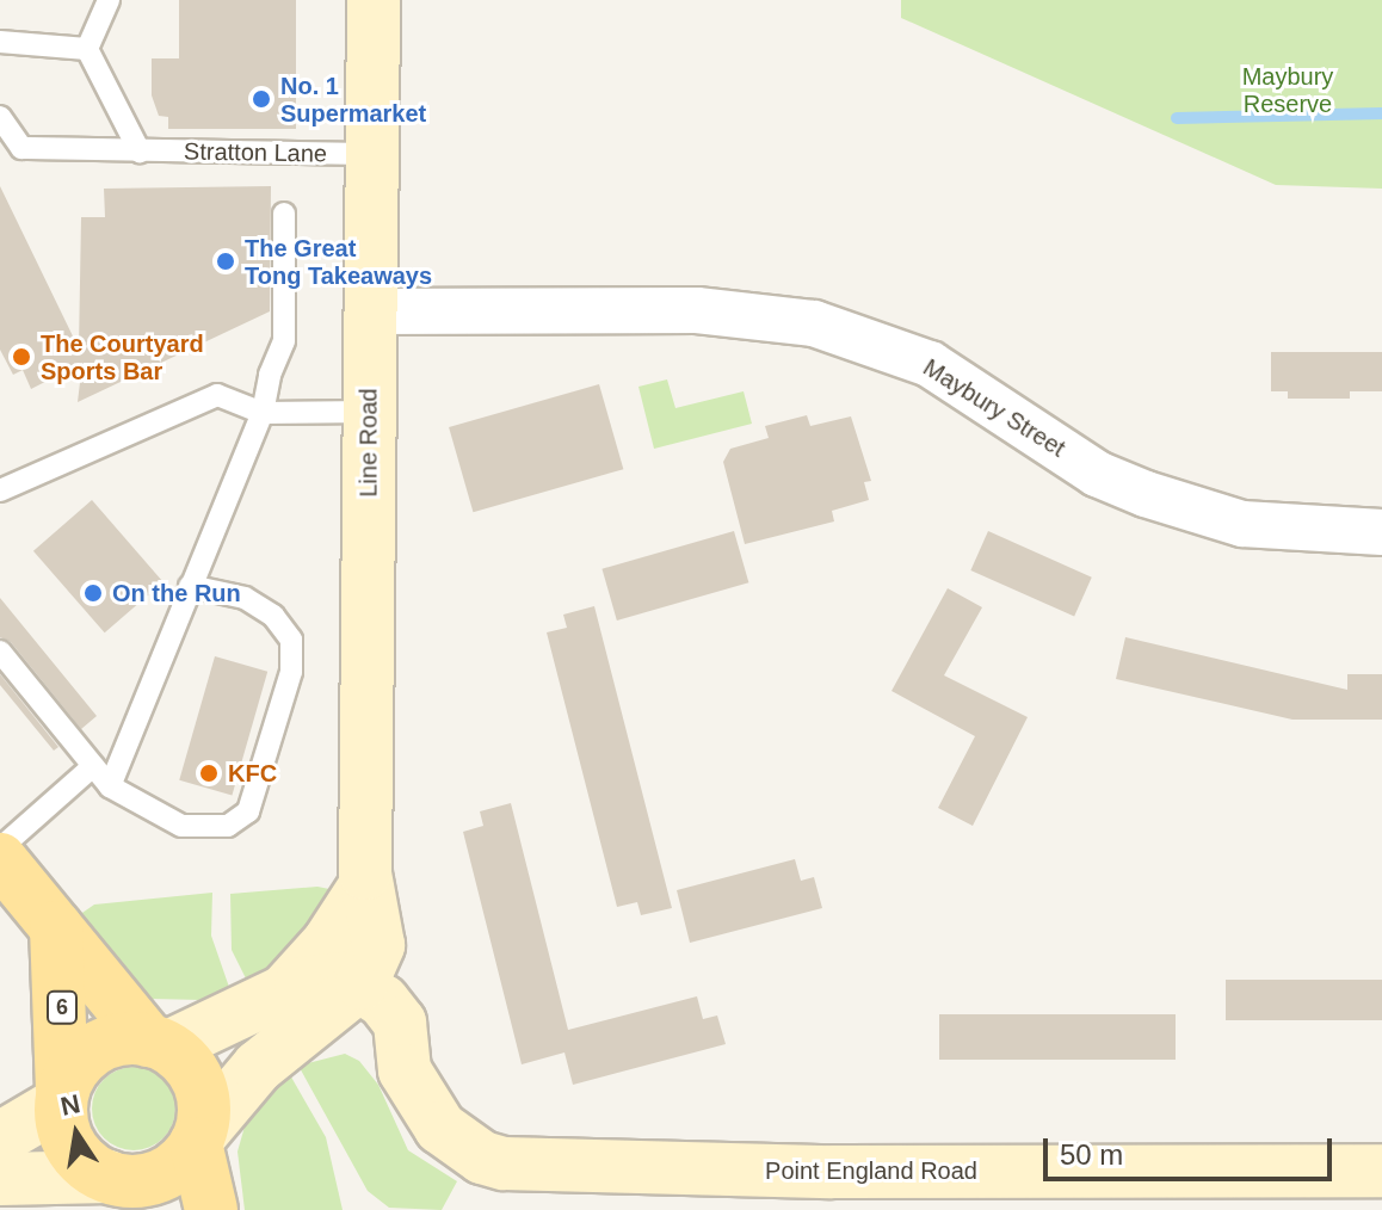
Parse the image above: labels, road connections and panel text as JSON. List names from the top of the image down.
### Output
{
  "streets": {
    "main road": ["Line Road", "6", "Point England Road"],
    "street": ["Maybury Street"],
    "lane": ["Stratton Lane"]
  },
  "crossings": [
    ["Stratton Lane", "Line Road"],
    ["Maybury Street", "Line Road"]
  ],
  "parks": ["Maybury Reserve"],
  "places": [
    "No. 1 Supermarket",
    "The Great Tong Takeaways",
    "The Courtyard Sports Bar",
    "On the Run",
    "KFC"
  ],
  "scale_bar": "50 m",
  "north": "top"
}
